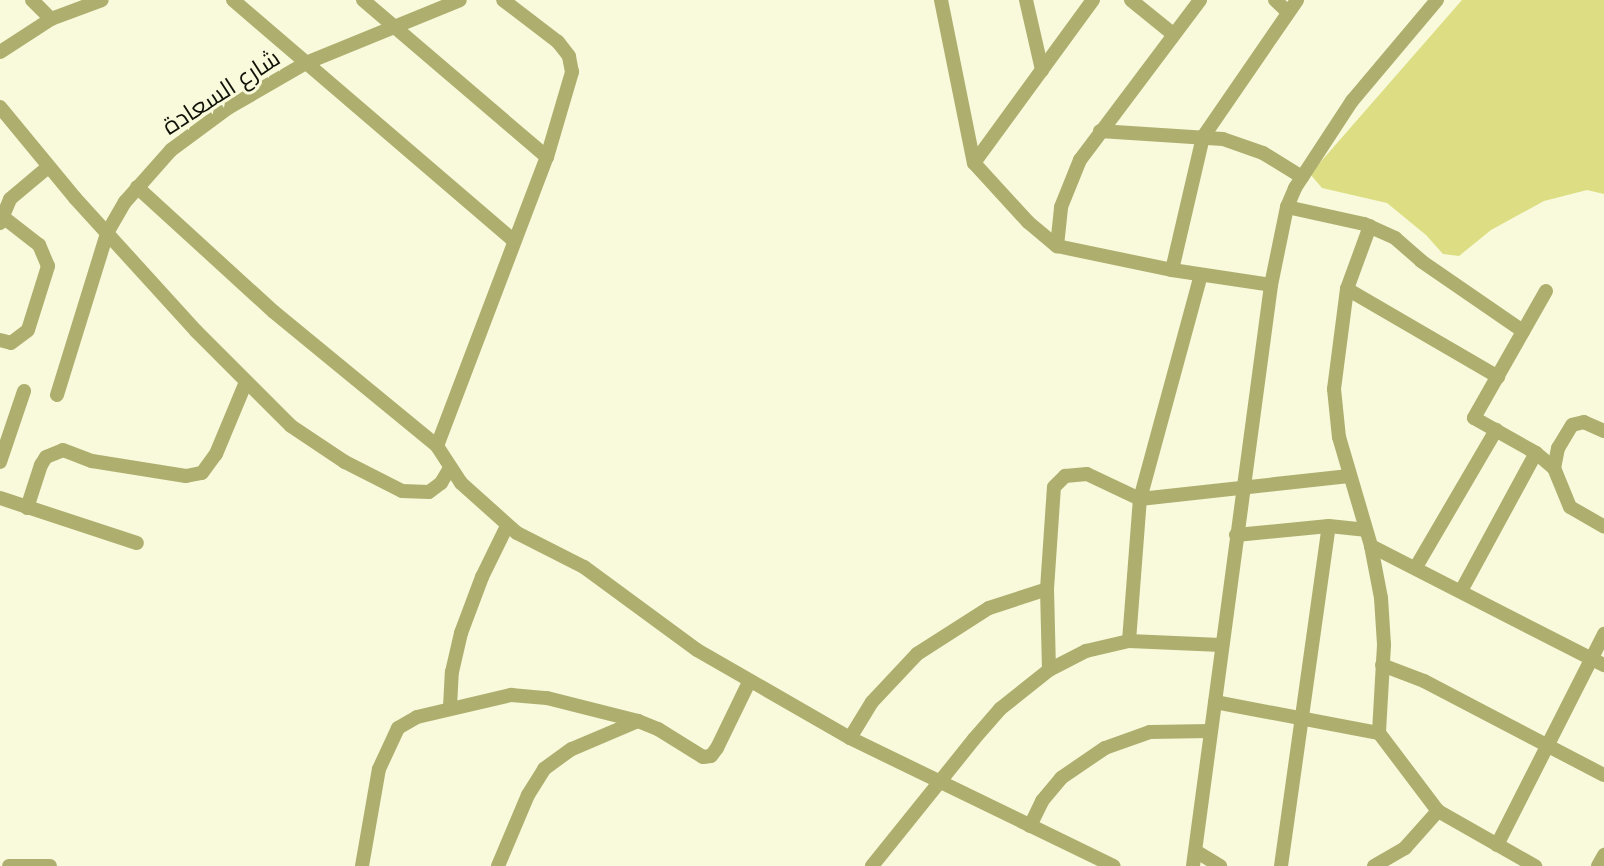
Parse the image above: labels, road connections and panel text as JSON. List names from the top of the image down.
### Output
{
  "streets": {
    "street": ["شارع السعادة"]
  }
}
